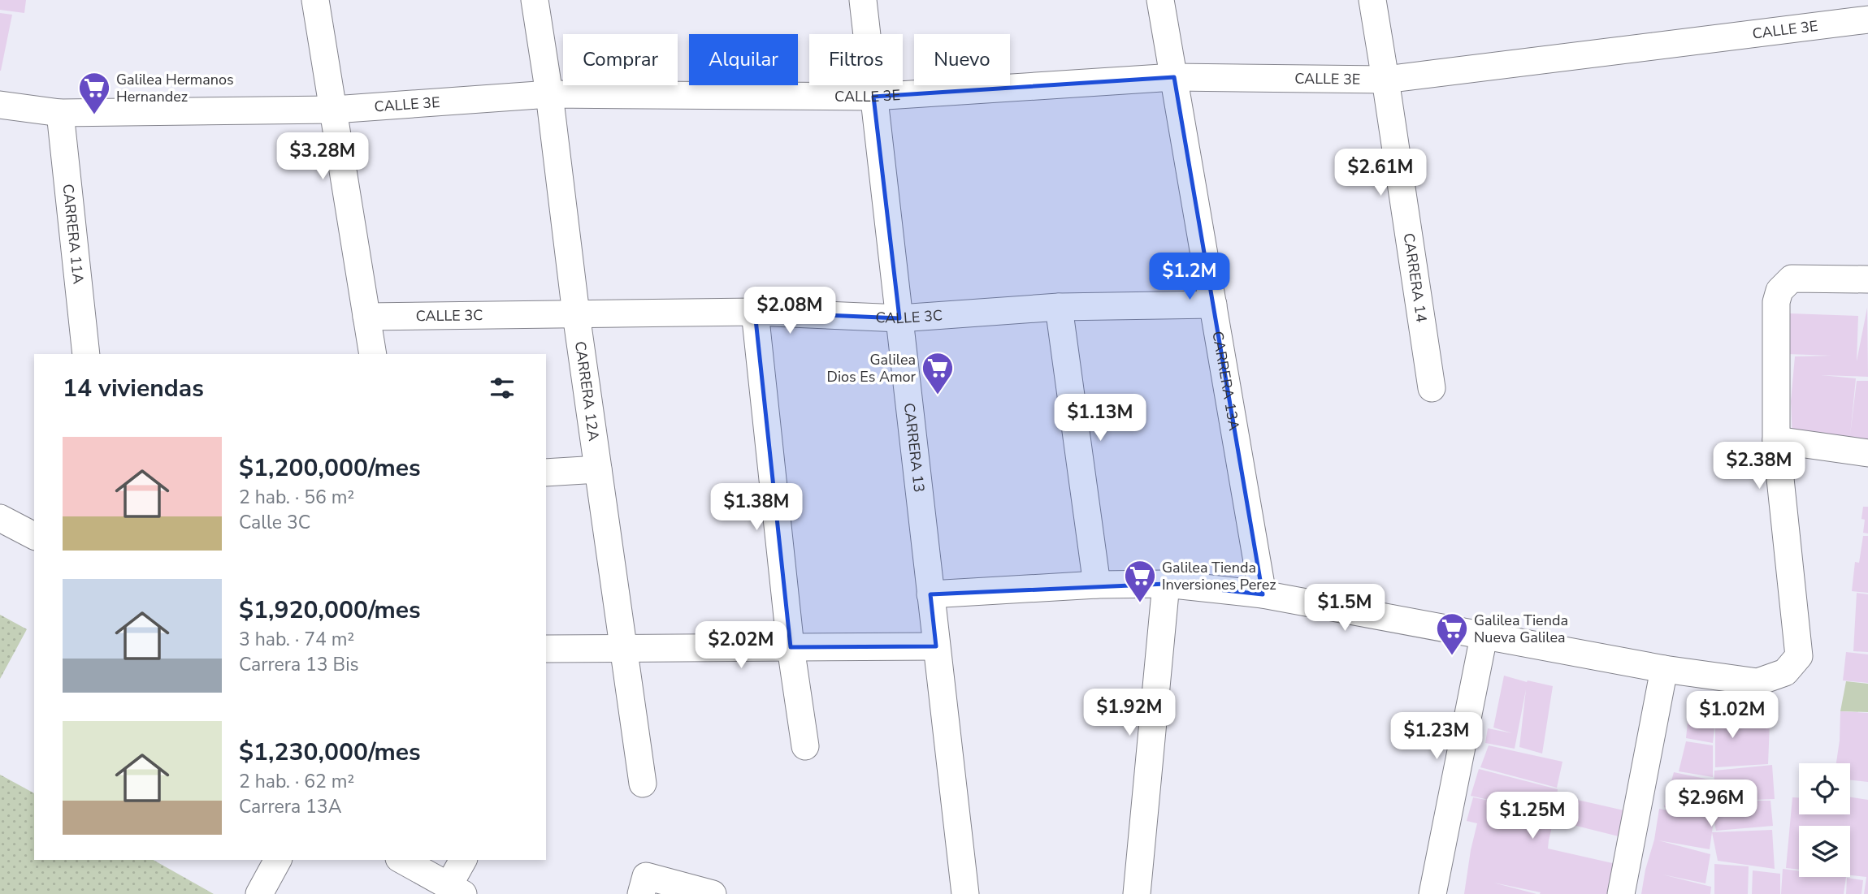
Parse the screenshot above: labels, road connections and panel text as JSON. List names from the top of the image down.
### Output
{
  "streets": {
    "street": [
      "CALLE 3E",
      "CARRERA 11A",
      "CARRERA 14",
      "CALLE 3C",
      "CARRERA 13A",
      "CARRERA 12A",
      "CARRERA 13"
    ]
  },
  "crossings": [
    ["CALLE 3E", "CARRERA 11A"],
    ["CALLE 3E", "CARRERA 14"],
    ["CALLE 3E", "CARRERA 13A"],
    ["CALLE 3E", "CARRERA 12A"],
    ["CALLE 3E", "CARRERA 13"],
    ["CALLE 3C", "CARRERA 13A"],
    ["CALLE 3C", "CARRERA 12A"],
    ["CALLE 3C", "CARRERA 13"]
  ],
  "places": {
    "supermarket": [
      "Galilea Hermanos Hernandez",
      "Galilea Dios Es Amor",
      "Galilea Tienda Inversiones Perez",
      "Galilea Tienda Nueva Galilea"
    ]
  },
  "page": {
    "chip": [
      "Comprar",
      "Alquilar",
      "Filtros",
      "Nuevo"
    ],
    "price": [
      "$3.28M",
      "$2.61M",
      "$1.2M",
      "$2.08M",
      "$1.13M",
      "$2.38M",
      "$1.38M",
      "$1.5M",
      "$2.02M",
      "$1.92M",
      "$1.02M",
      "$1.23M",
      "$2.96M",
      "$1.25M"
    ],
    "heading": "14 viviendas",
    "list": [
      {
        "name": "$1,200,000/mes",
        "note": "2 hab. · 56 m² · Calle 3C"
      },
      {
        "name": "$1,920,000/mes",
        "note": "3 hab. · 74 m² · Carrera 13 Bis"
      },
      {
        "name": "$1,230,000/mes",
        "note": "2 hab. · 62 m² · Carrera 13A"
      }
    ]
  }
}
